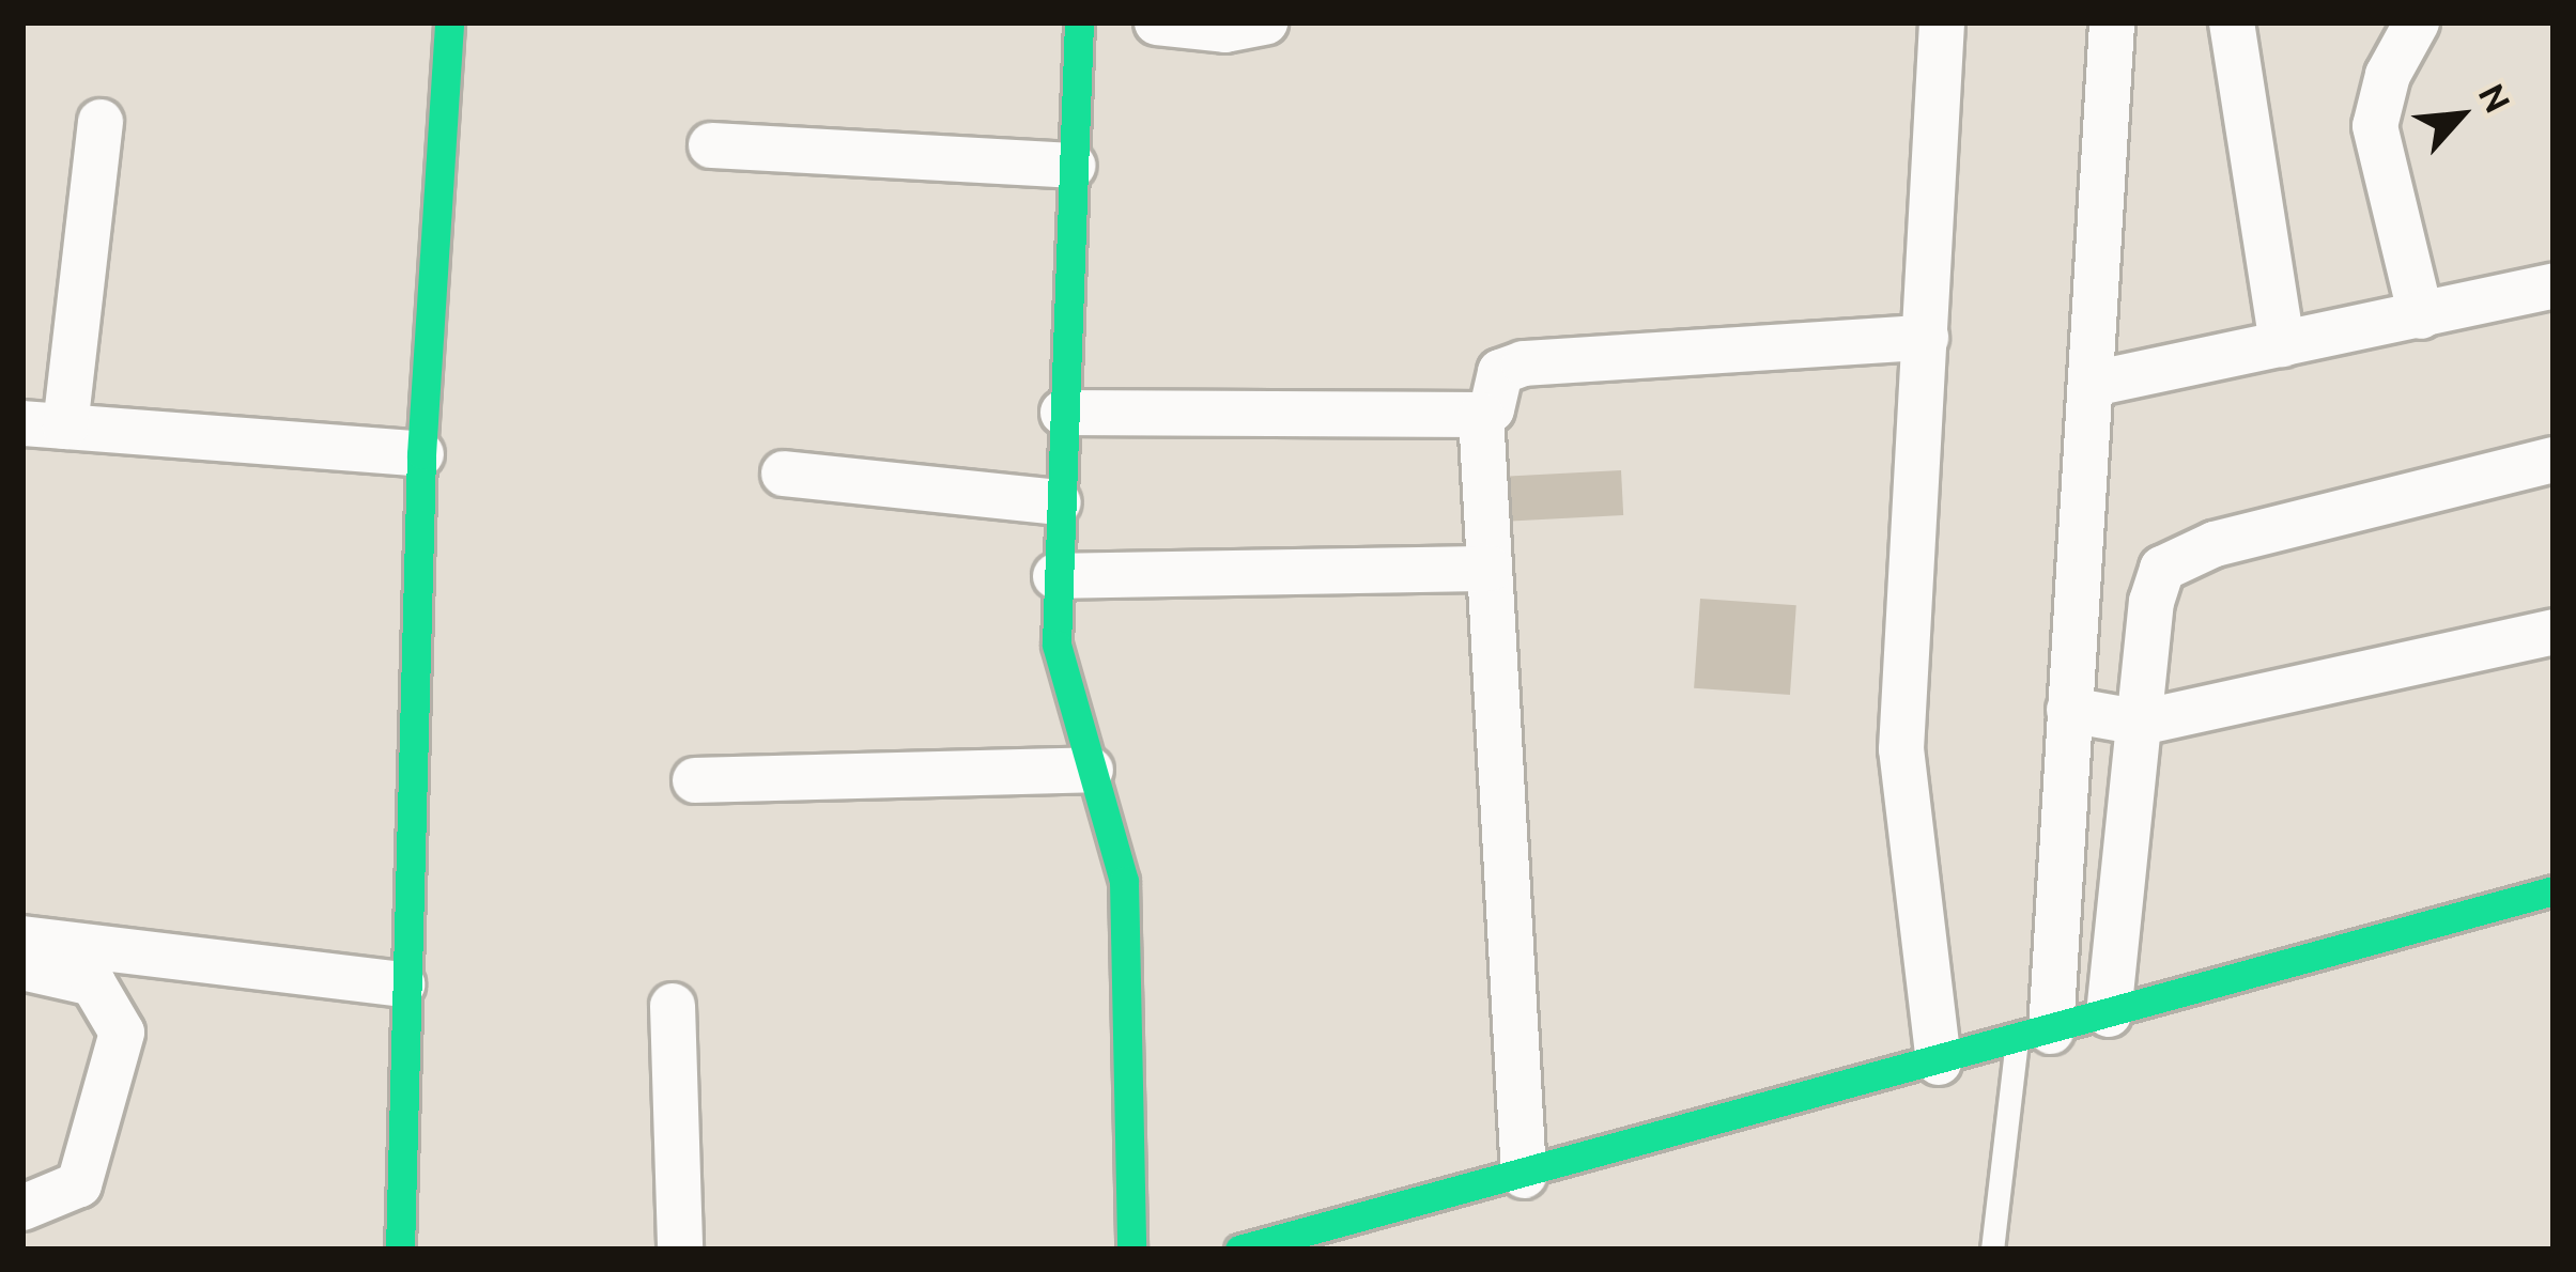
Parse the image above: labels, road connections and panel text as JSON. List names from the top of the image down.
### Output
{
  "north": "top right"
}
